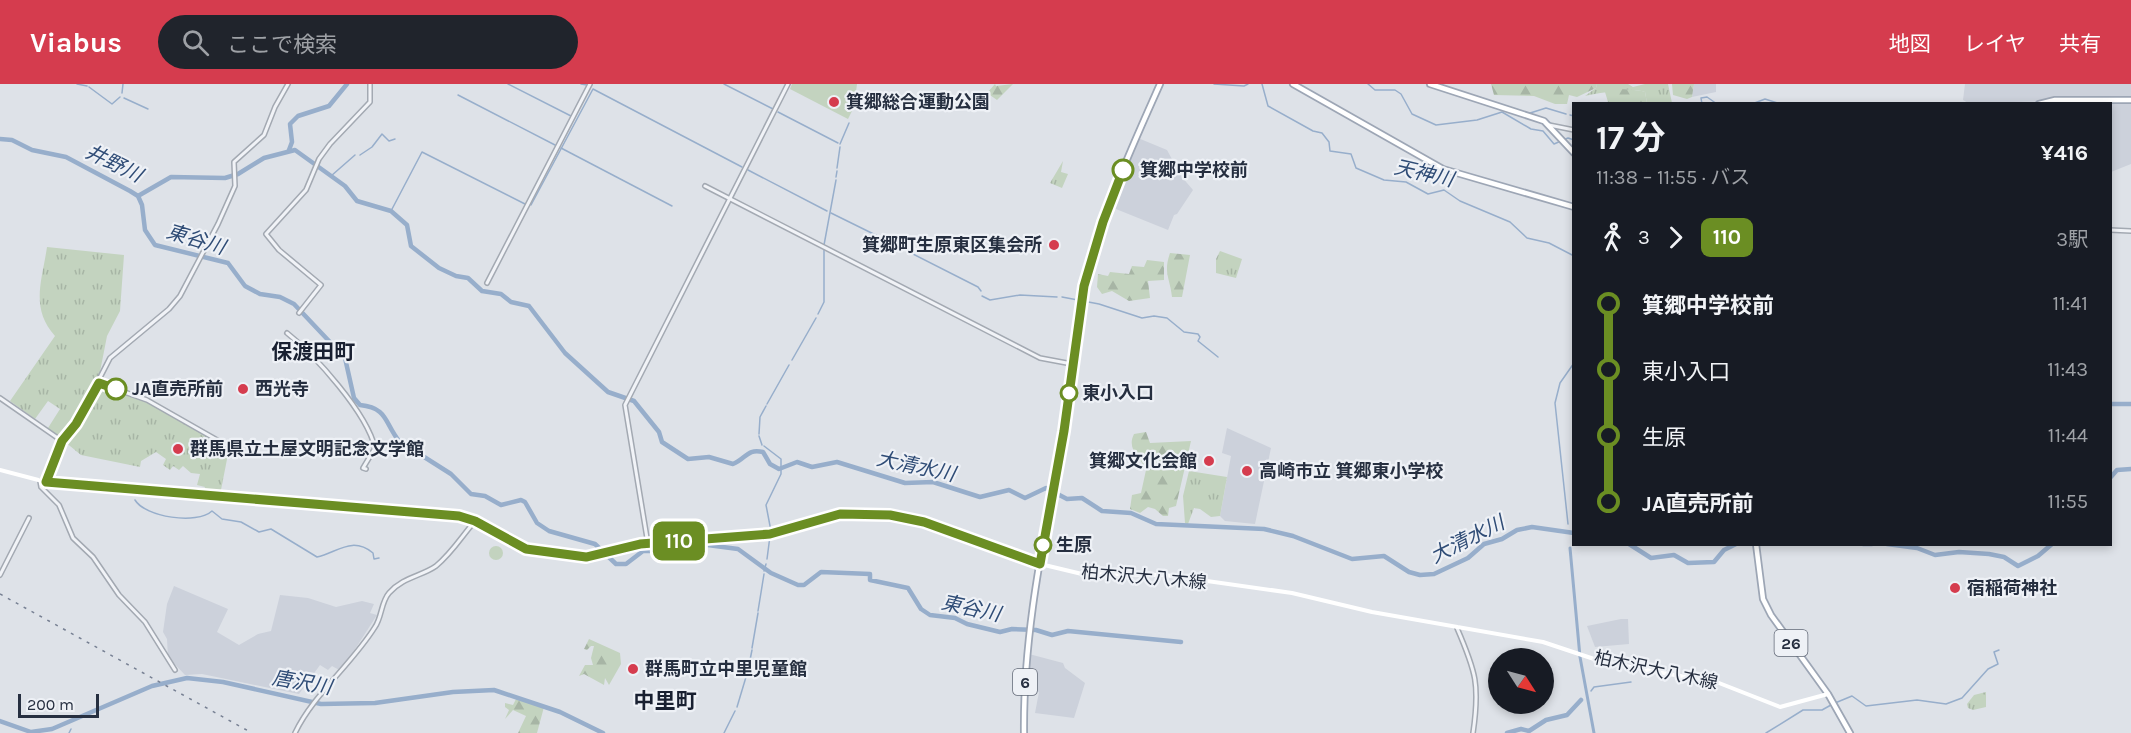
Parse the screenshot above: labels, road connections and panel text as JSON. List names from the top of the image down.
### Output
{
  "streets": {
    "main road": ["柏木沢大八木線", "26", "6"]
  },
  "crossings": [
    ["柏木沢大八木線", "26"],
    ["柏木沢大八木線", "6"]
  ],
  "districts": ["保渡田町", "中里町"],
  "water": [
    "井野川",
    "天神川",
    "東谷川",
    "大清水川",
    "唐沢川"
  ],
  "places": [
    "箕郷総合運動公園",
    "箕郷中学校前",
    "箕郷町生原東区集会所",
    "JA直売所前",
    "西光寺",
    "東小入口",
    "群馬県立土屋文明記念文学館",
    "箕郷文化会館",
    "高崎市立 箕郷東小学校",
    "生原",
    "宿稲荷神社",
    "群馬町立中里児童館"
  ],
  "lines": ["bus line 110"],
  "scale_bar": "200 m",
  "north": "bottom right",
  "page": {
    "header": "Viabus",
    "search": "ここで検索",
    "nav": ["地図", "レイヤ", "共有"],
    "on_map": "110",
    "heading": ["17 分", "11:38 – 11:55 · バス", "¥416"],
    "legs": ["3", "110", "3駅"],
    "list": [
      {
        "name": "箕郷中学校前",
        "value": "11:41"
      },
      {
        "name": "東小入口",
        "value": "11:43"
      },
      {
        "name": "生原",
        "value": "11:44"
      },
      {
        "name": "JA直売所前",
        "value": "11:55"
      }
    ],
    "scale": "200 m"
  }
}
